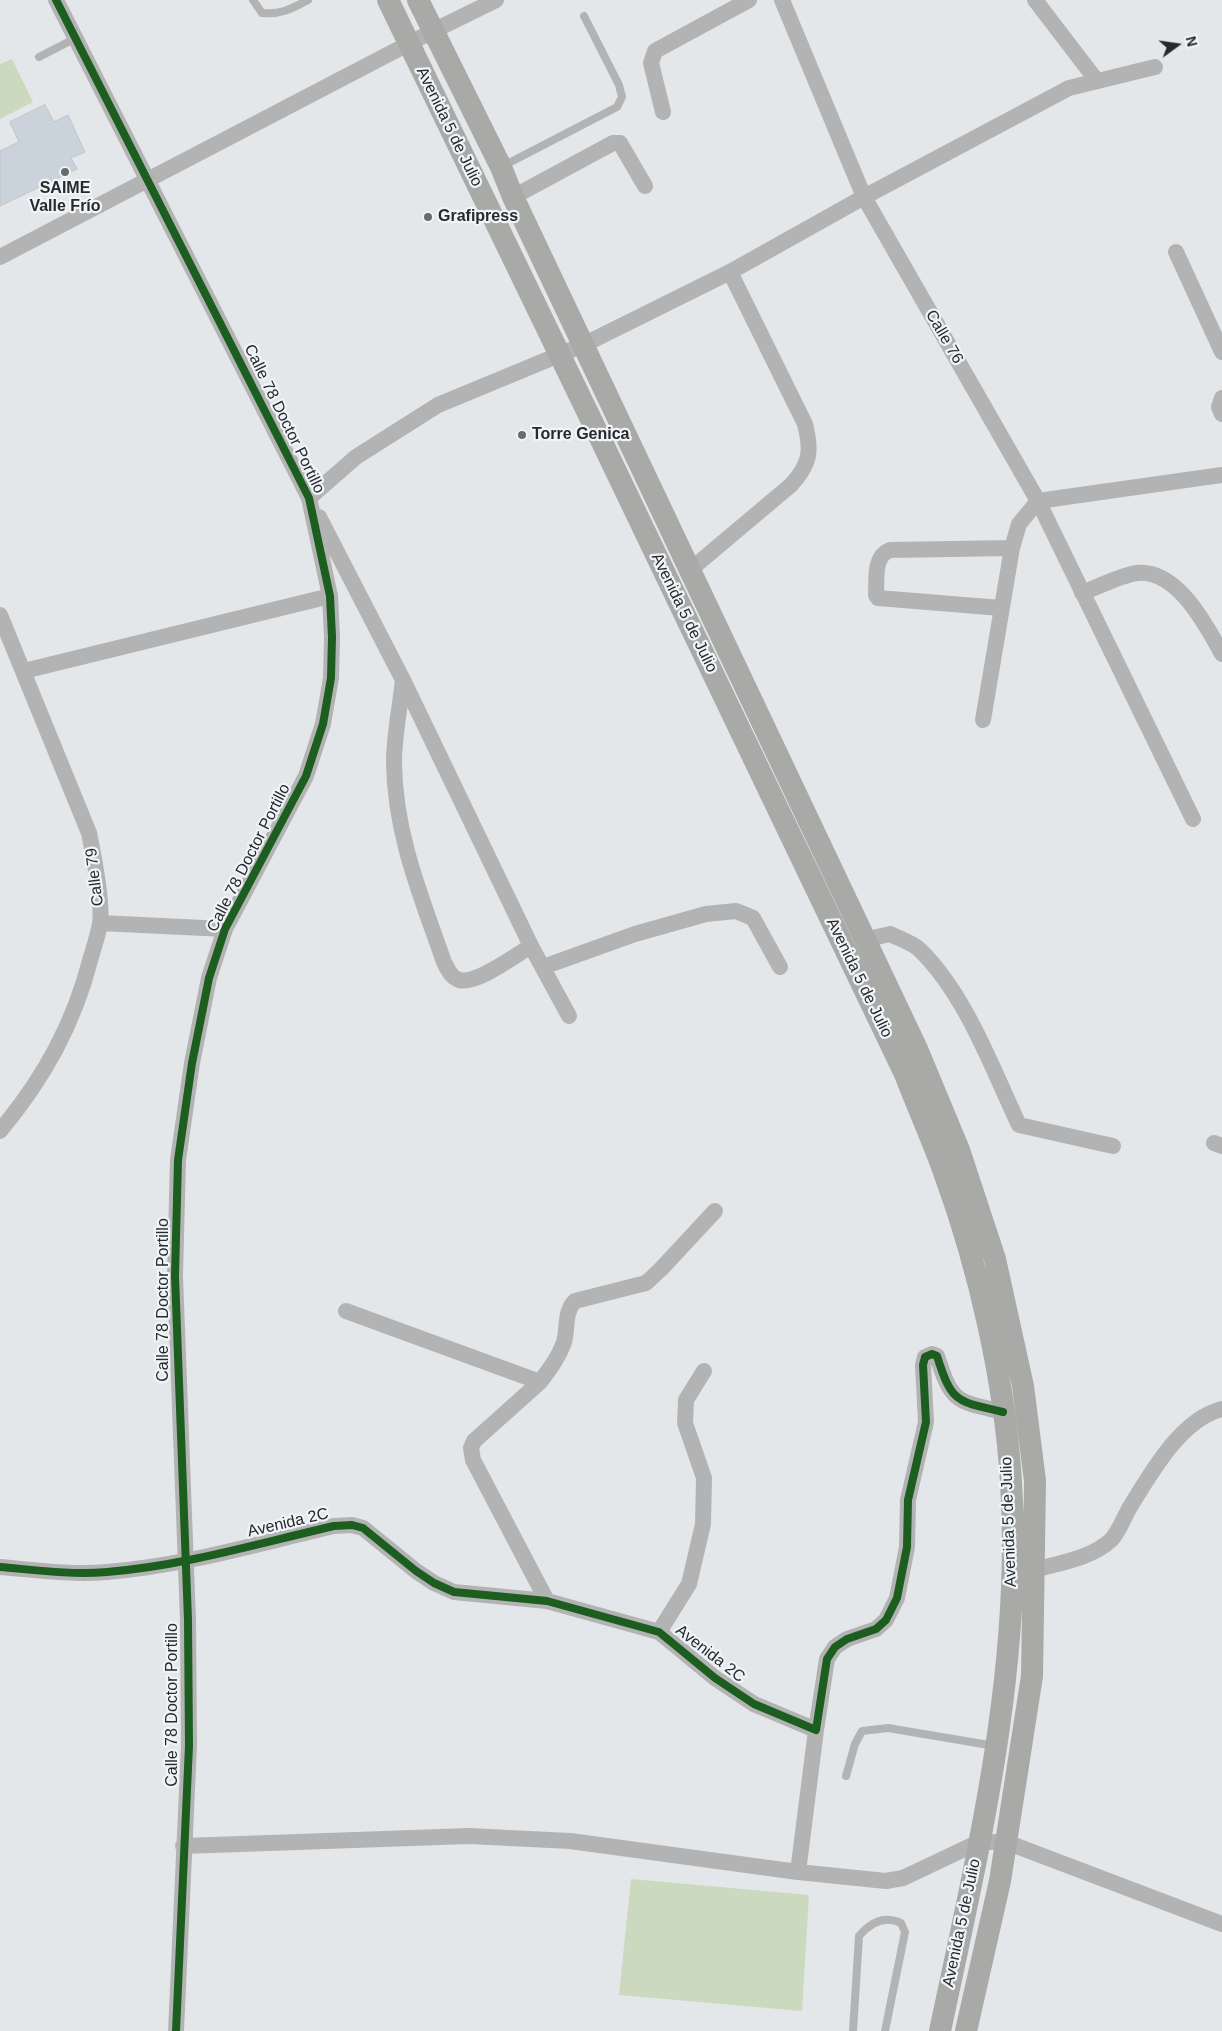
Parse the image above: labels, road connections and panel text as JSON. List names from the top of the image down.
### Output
{
  "streets": {
    "main road": ["Avenida 5 de Julio"],
    "street": [
      "Calle 76",
      "Calle 78 Doctor Portillo",
      "Calle 79",
      "Avenida 2C"
    ]
  },
  "crossings": [
    ["Calle 78 Doctor Portillo", "Avenida 2C"]
  ],
  "places": ["SAIME Valle Frío", "Grafipress", "Torre Genica"],
  "north": "right"
}
